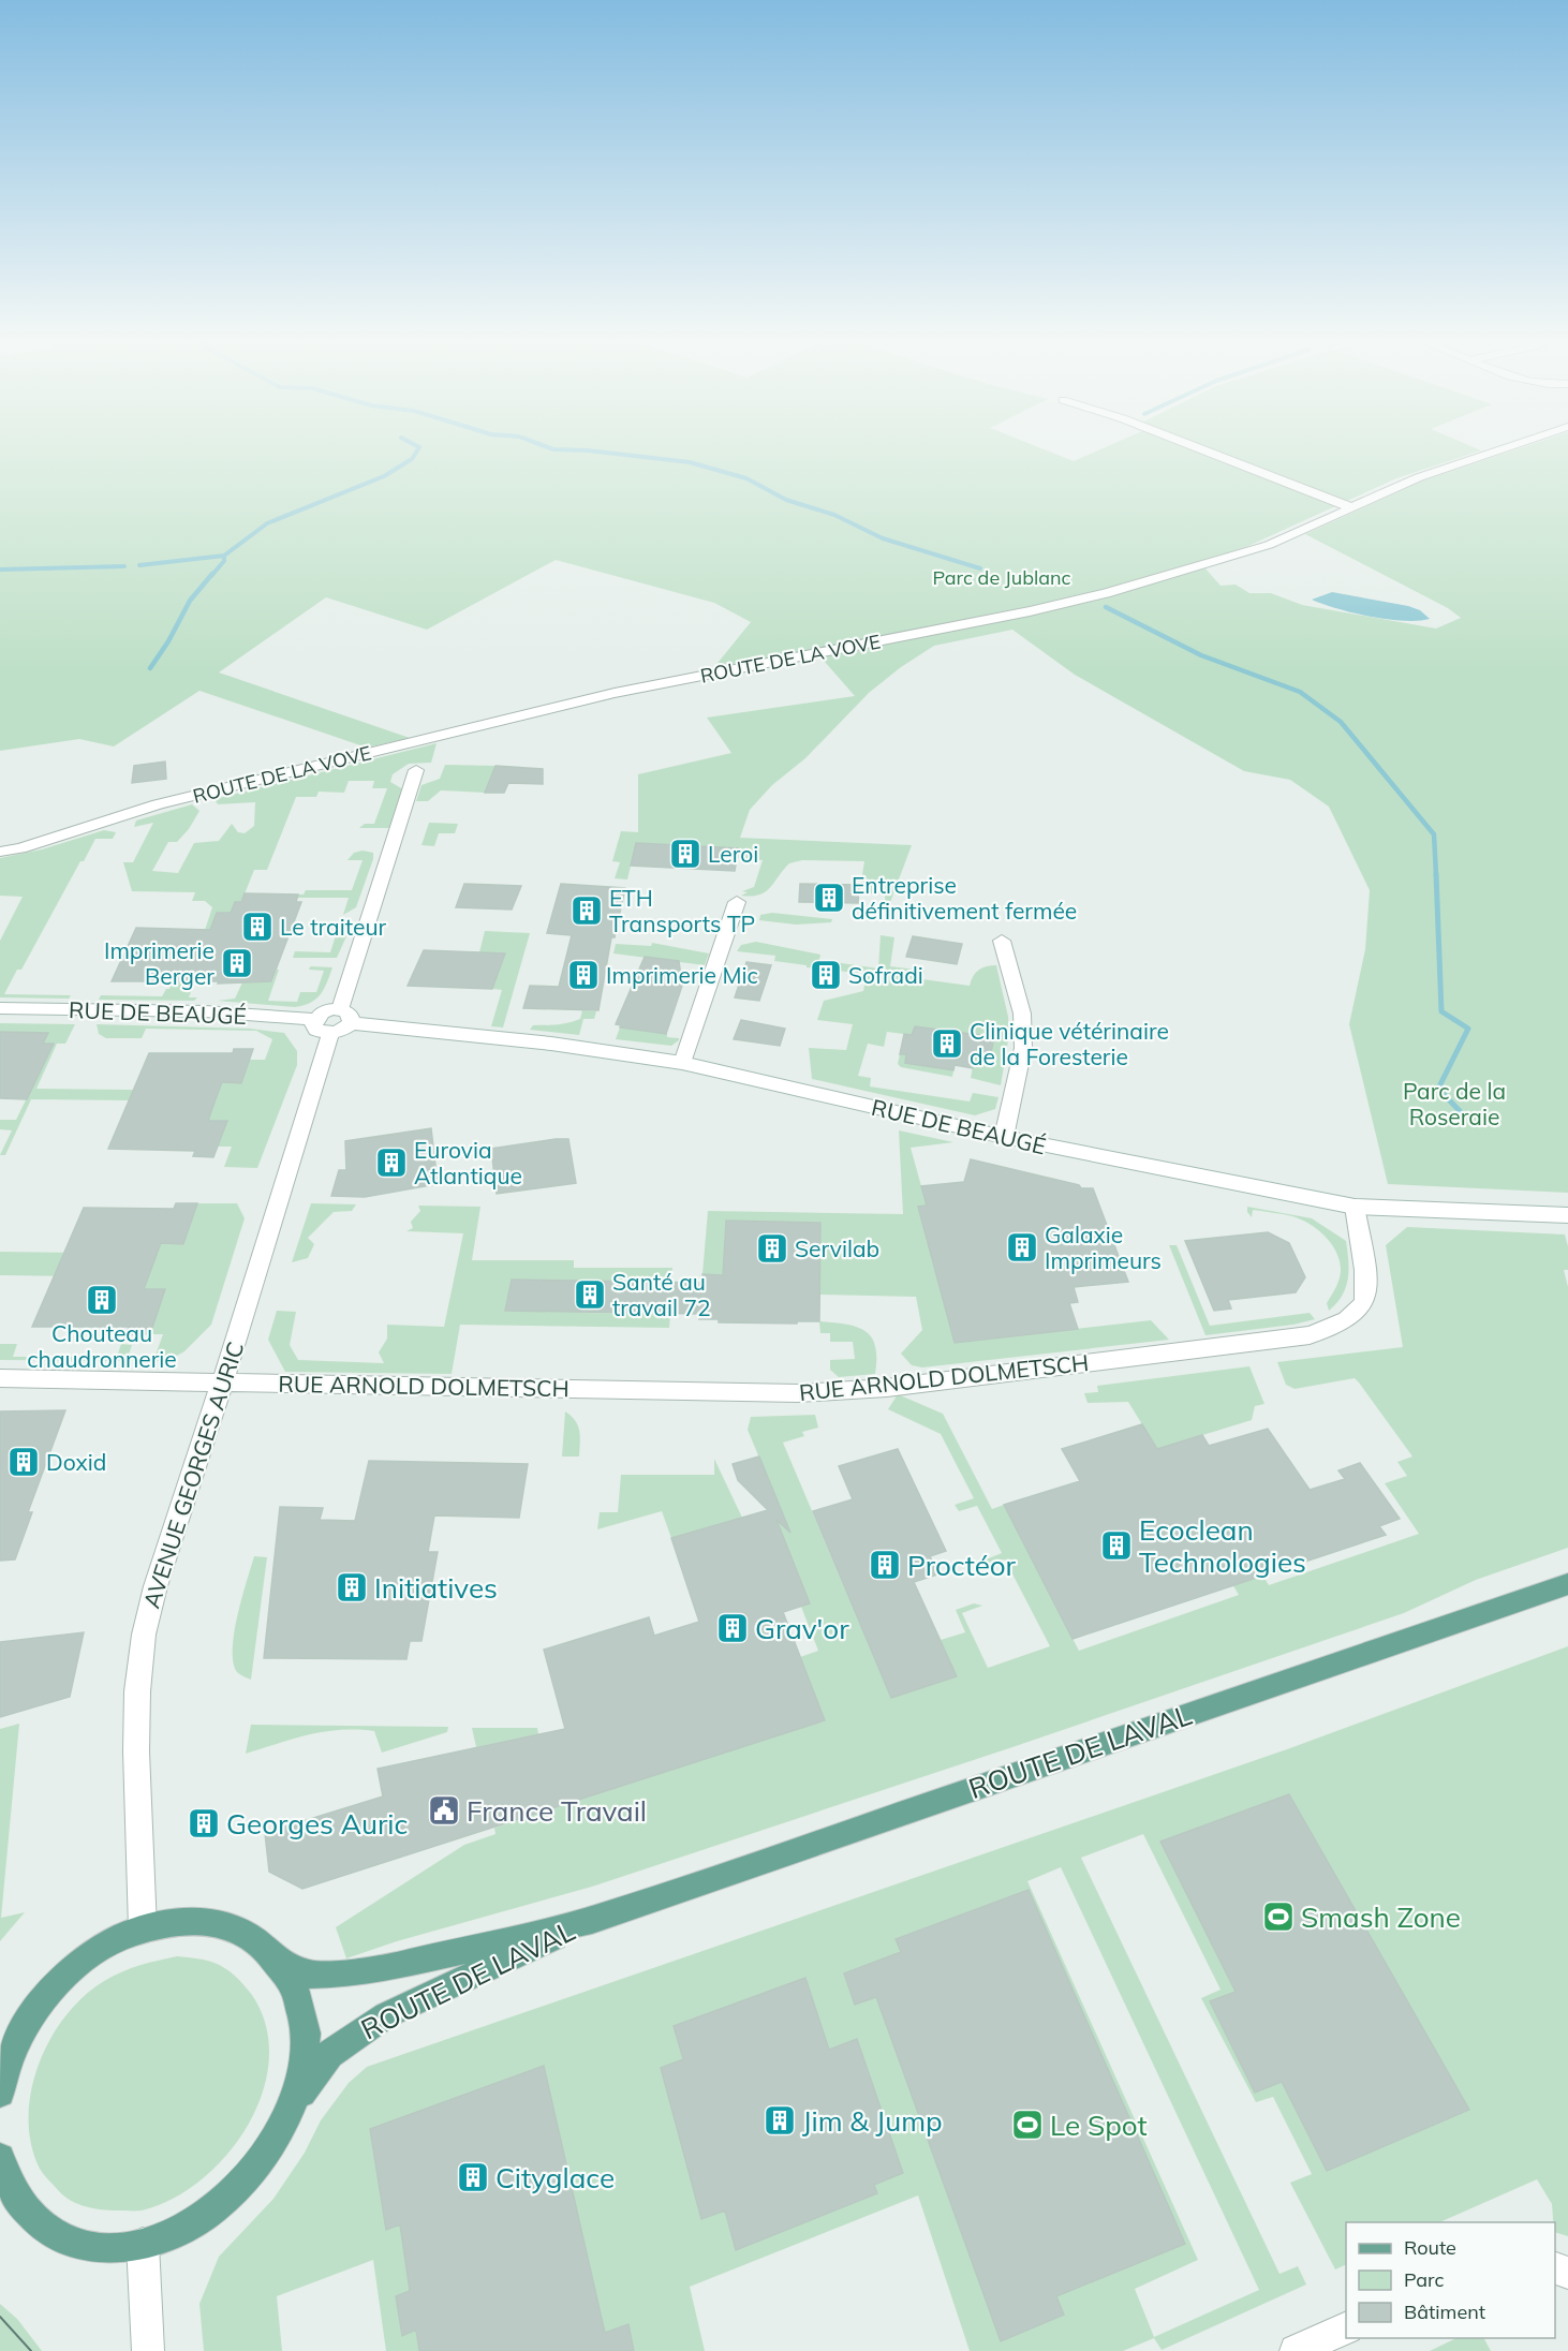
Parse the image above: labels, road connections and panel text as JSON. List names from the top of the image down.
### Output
{
  "streets": {
    "main road": ["ROUTE DE LAVAL"],
    "street": [
      "ROUTE DE LA VOVE",
      "RUE DE BEAUGÉ",
      "RUE ARNOLD DOLMETSCH",
      "AVENUE GEORGES AURIC"
    ]
  },
  "crossings": [
    ["RUE DE BEAUGÉ", "RUE ARNOLD DOLMETSCH"],
    ["RUE ARNOLD DOLMETSCH", "AVENUE GEORGES AURIC"]
  ],
  "parks": ["Parc de Jublanc", "Parc de la Roseraie"],
  "places": {
    "building": [
      "Leroi",
      "Entreprise définitivement fermée",
      "ETH Transports TP",
      "Le traiteur",
      "Imprimerie Berger",
      "Imprimerie Mic",
      "Sofradi",
      "Clinique vétérinaire de la Foresterie",
      "Eurovia Atlantique",
      "Galaxie Imprimeurs",
      "Servilab",
      "Santé au travail 72",
      "Chouteau chaudronnerie",
      "Doxid",
      "Ecoclean Technologies",
      "Proctéor",
      "Initiatives",
      "Grav'or",
      "Georges Auric",
      "Jim & Jump",
      "Cityglace"
    ],
    "public building": ["France Travail"],
    "sports": ["Smash Zone", "Le Spot"]
  },
  "legend": ["Route", "Parc", "Bâtiment"]
}
